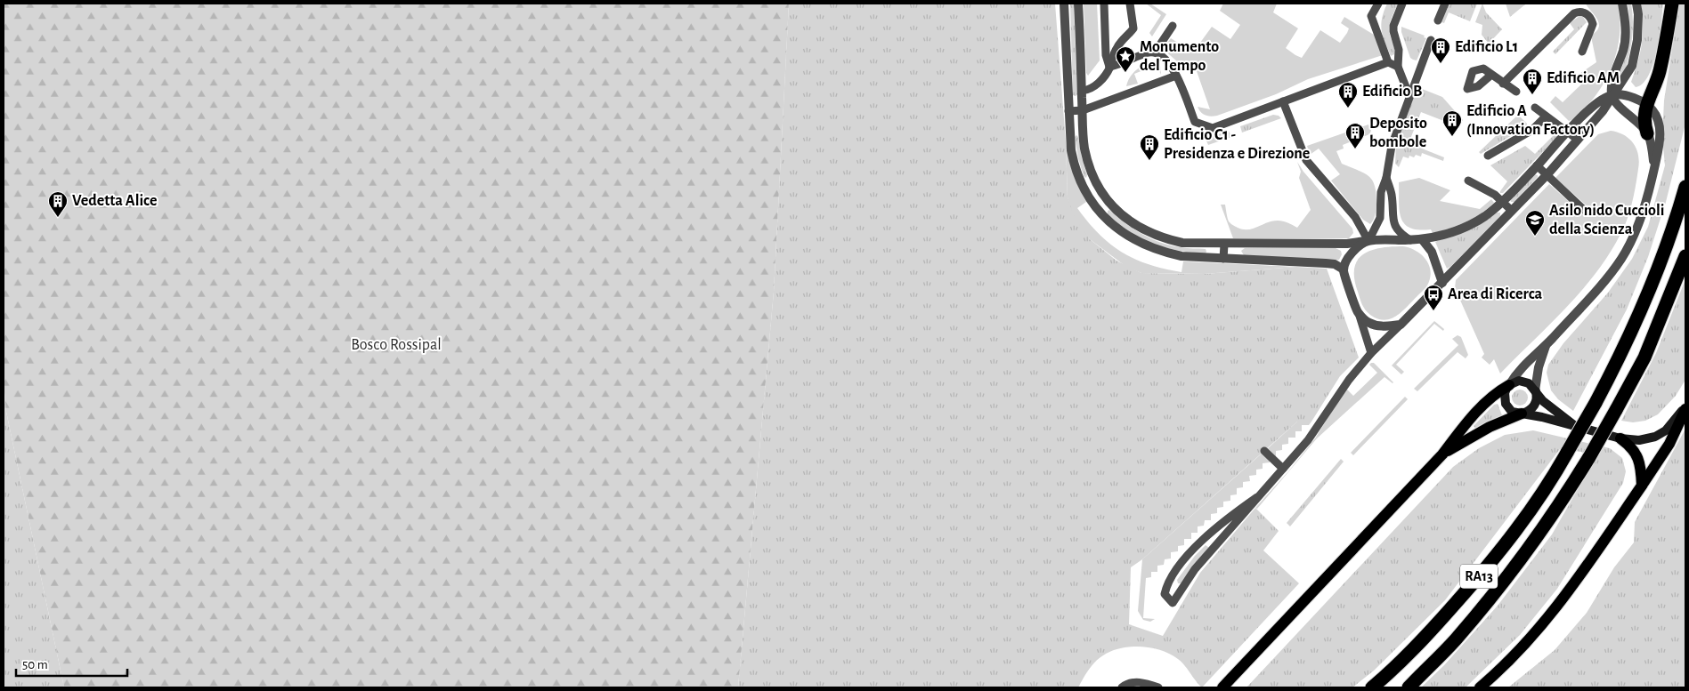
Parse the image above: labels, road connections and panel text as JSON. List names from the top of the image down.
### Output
{
  "streets": {
    "highway": ["RA13"]
  },
  "parks": ["Bosco Rossipal"],
  "places": {
    "building": [
      "Edificio L1",
      "Edificio AM",
      "Edificio B",
      "Edificio A (Innovation Factory)",
      "Deposito bombole",
      "Edificio C1 - Presidenza e Direzione",
      "Vedetta Alice"
    ],
    "place": ["Monumento del Tempo"],
    "school or university": ["Asilo nido Cuccioli della Scienza"],
    "bus stop": ["Area di Ricerca"]
  },
  "scale_bar": "50 m"
}
